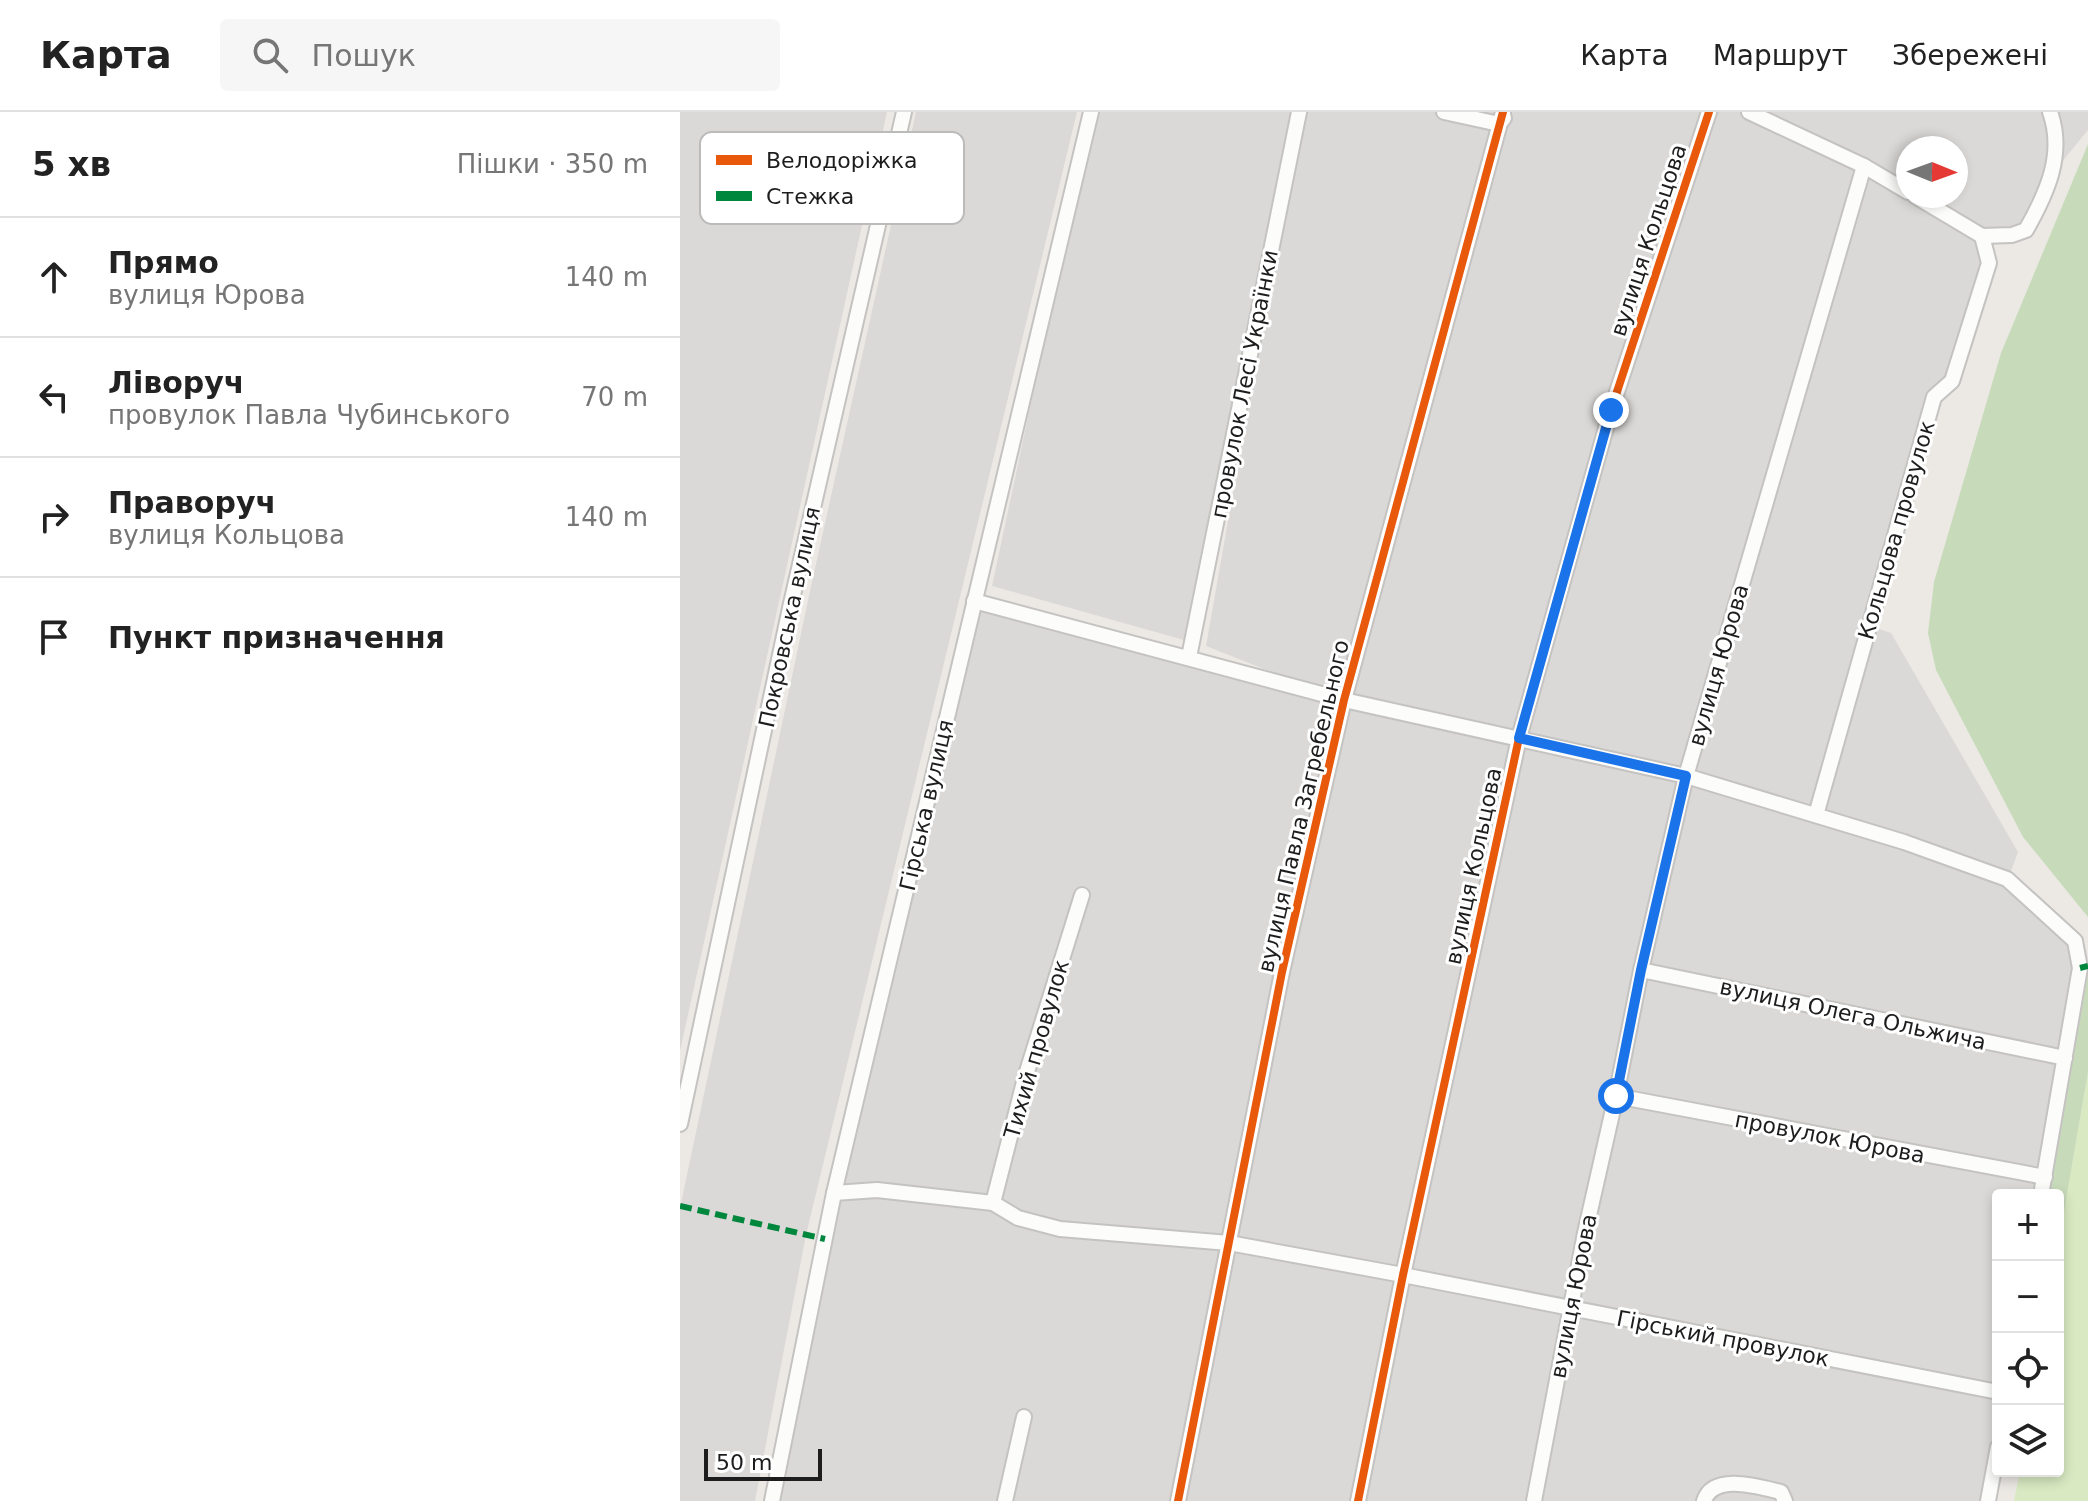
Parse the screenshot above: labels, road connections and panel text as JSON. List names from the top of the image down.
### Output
{
  "streets": {
    "street": [
      "вулиця Кольцова",
      "провулок Лесі Українки",
      "Кольцова провулок",
      "Покровська вулиця",
      "вулиця Юрова",
      "Гірська вулиця",
      "вулиця Павла Загребельного",
      "вулиця Олега Ольжича",
      "Тихий провулок",
      "провулок Юрова",
      "Гірський провулок"
    ]
  },
  "crossings": [
    ["вулиця Кольцова", "Гірський провулок"],
    ["вулиця Юрова", "вулиця Олега Ольжича"],
    ["вулиця Юрова", "провулок Юрова"],
    ["вулиця Юрова", "Гірський провулок"],
    ["Гірська вулиця", "Гірський провулок"],
    ["вулиця Павла Загребельного", "Гірський провулок"],
    ["Тихий провулок", "Гірський провулок"]
  ],
  "legend": ["Велодоріжка", "Стежка"],
  "scale_bar": "50 m",
  "north": "right",
  "page": {
    "header": "Карта",
    "search": "Пошук",
    "nav": ["Карта", "Маршрут", "Збережені"],
    "heading": ["5 хв", "Пішки · 350 m"],
    "list": [
      ["Прямо", "вулиця Юрова", "140 m"],
      ["Ліворуч", "провулок Павла Чубинського", "70 m"],
      ["Праворуч", "вулиця Кольцова", "140 m"],
      "Пункт призначення"
    ],
    "map_buttons": ["+", "−"],
    "scale": "50 m"
  }
}
